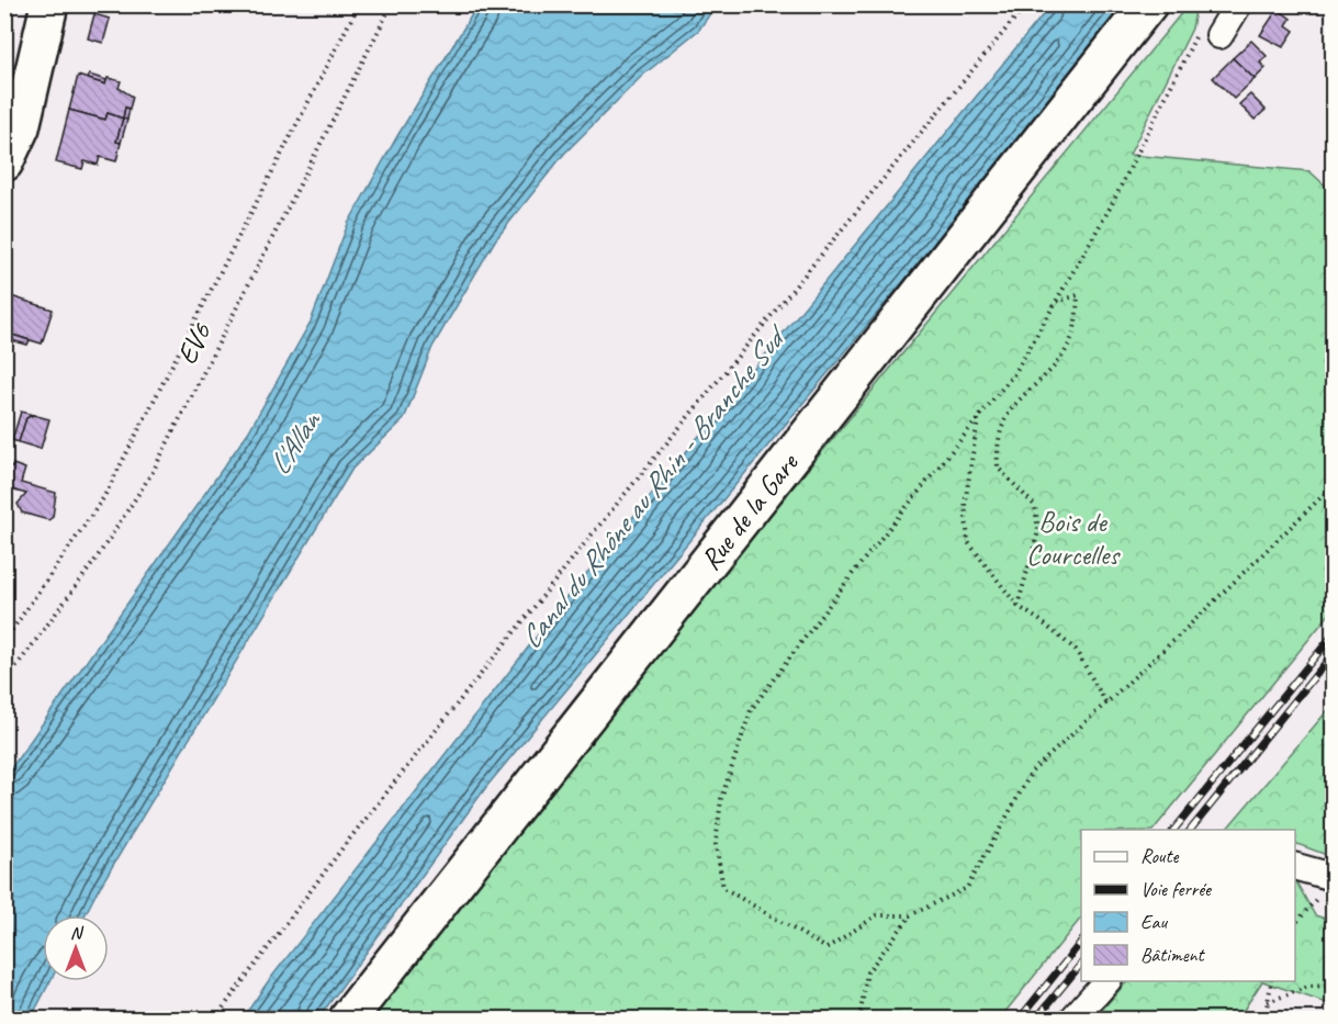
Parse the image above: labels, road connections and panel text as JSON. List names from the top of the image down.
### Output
{
  "streets": {
    "main road": ["Rue de la Gare"],
    "path": ["EV6"]
  },
  "water": ["L'Allan", "Canal du Rhône au Rhin - Branche Sud"],
  "parks": ["Bois de Courcelles"],
  "legend": [
    "Route",
    "Voie ferrée",
    "Eau",
    "Bâtiment"
  ],
  "north": "top"
}
